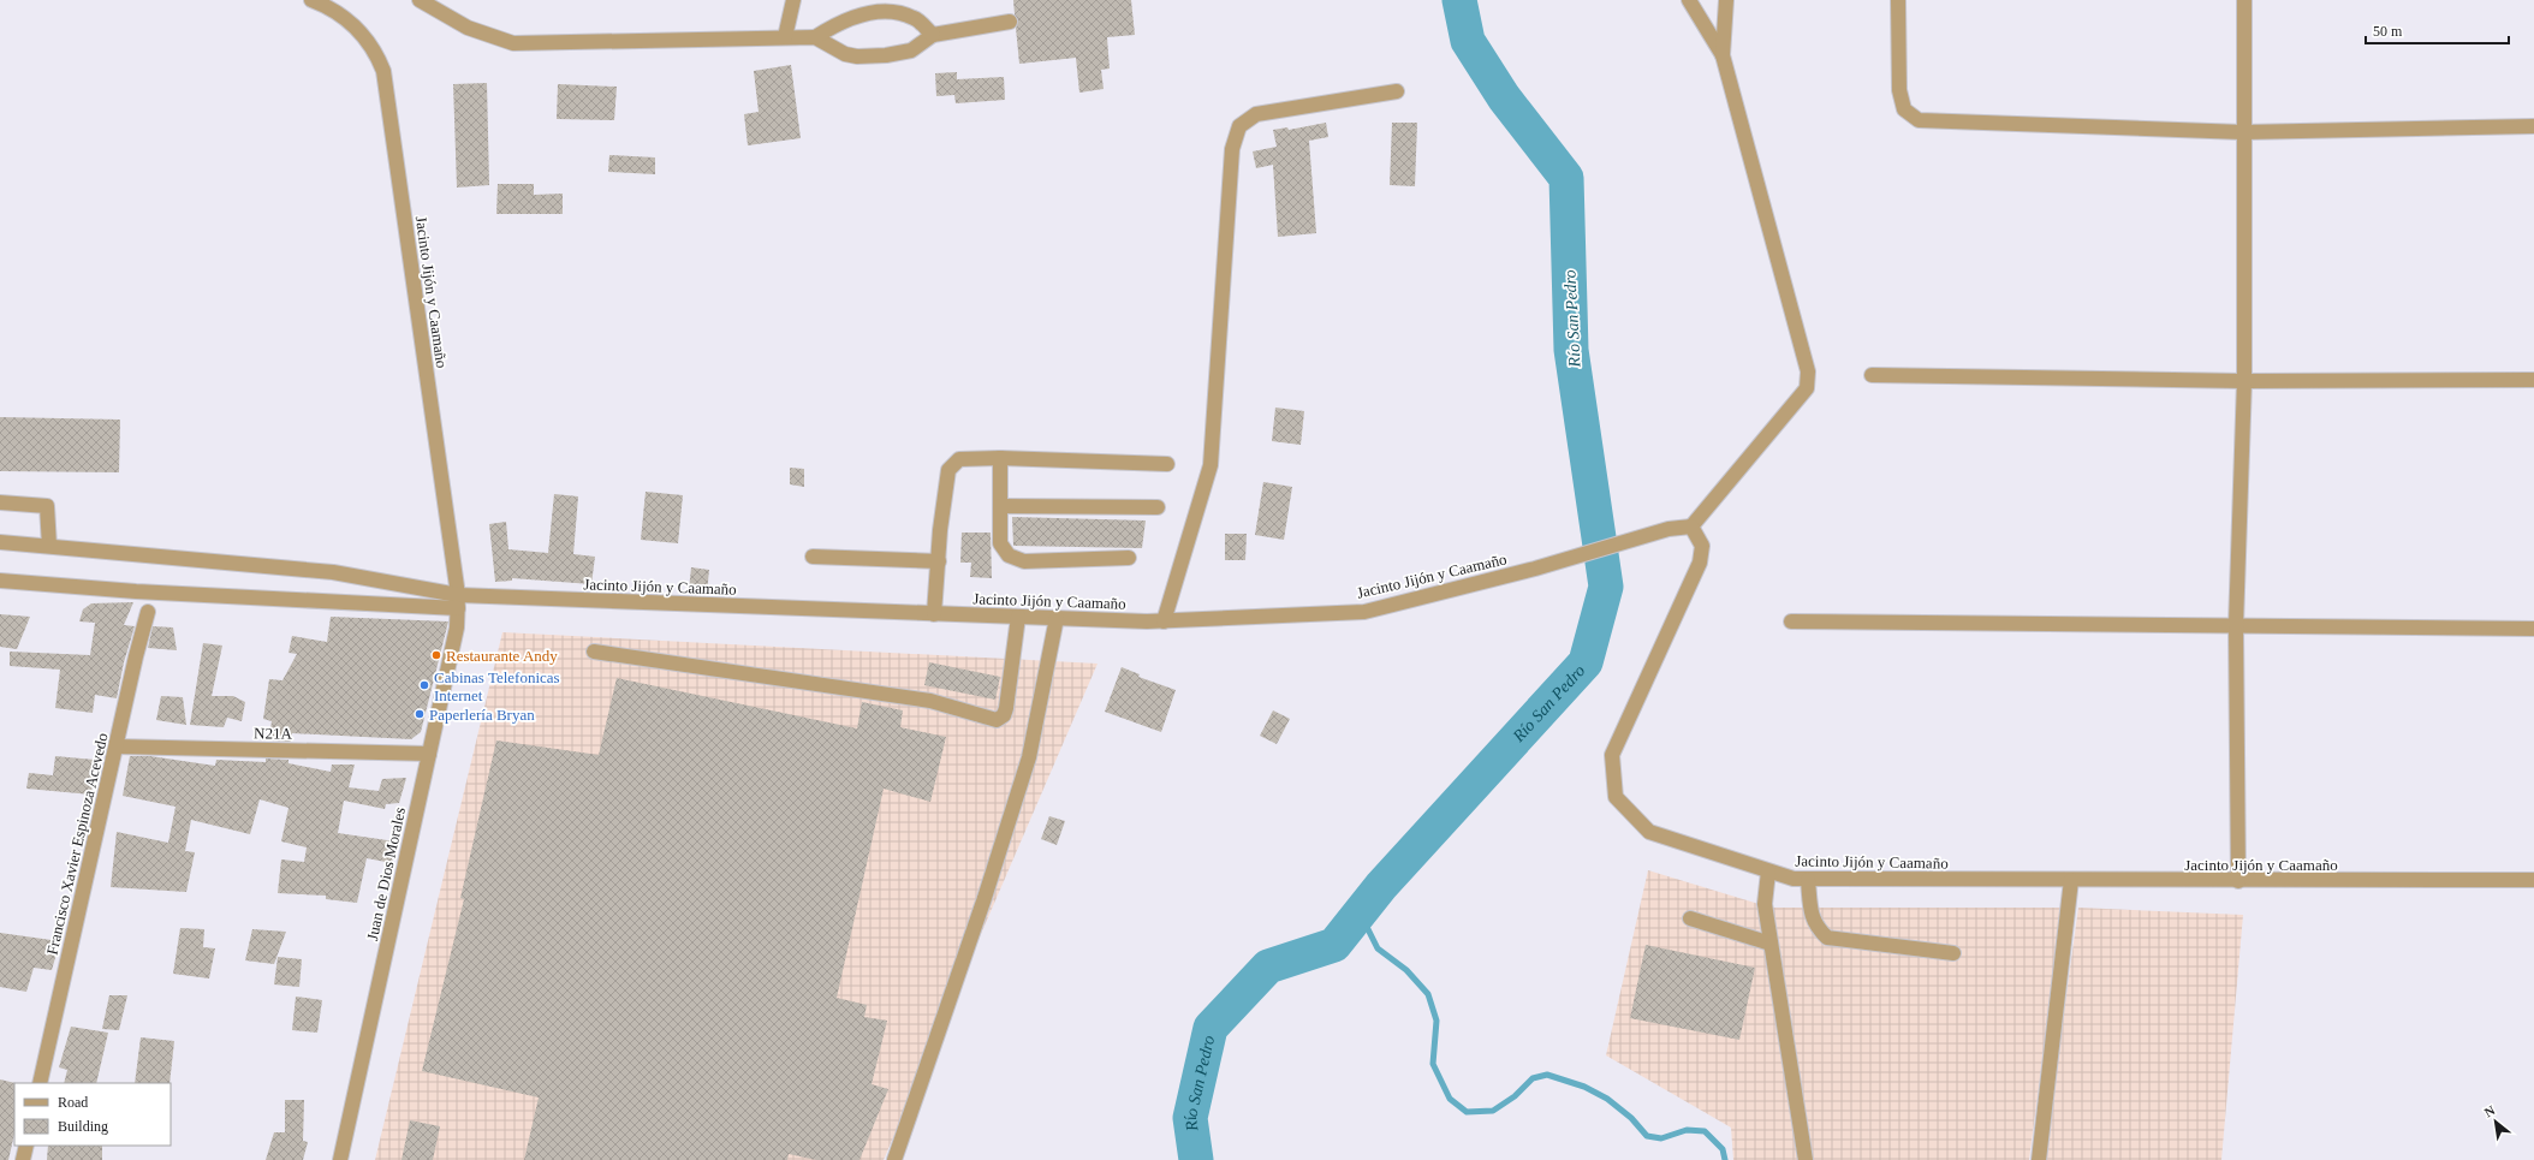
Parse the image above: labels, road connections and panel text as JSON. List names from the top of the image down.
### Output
{
  "streets": {
    "street": [
      "Jacinto Jijón y Caamaño",
      "N21A",
      "Francisco Xavier Espinoza Acevedo",
      "Juan de Dios Morales"
    ]
  },
  "crossings": [
    ["Jacinto Jijón y Caamaño", "Juan de Dios Morales"],
    ["N21A", "Francisco Xavier Espinoza Acevedo"],
    ["N21A", "Juan de Dios Morales"]
  ],
  "water": ["Río San Pedro"],
  "places": ["Restaurante Andy", "Cabinas Telefonicas Internet", "Paperlería Bryan"],
  "legend": ["Road", "Building"],
  "scale_bar": "50 m",
  "north": "top left"
}
